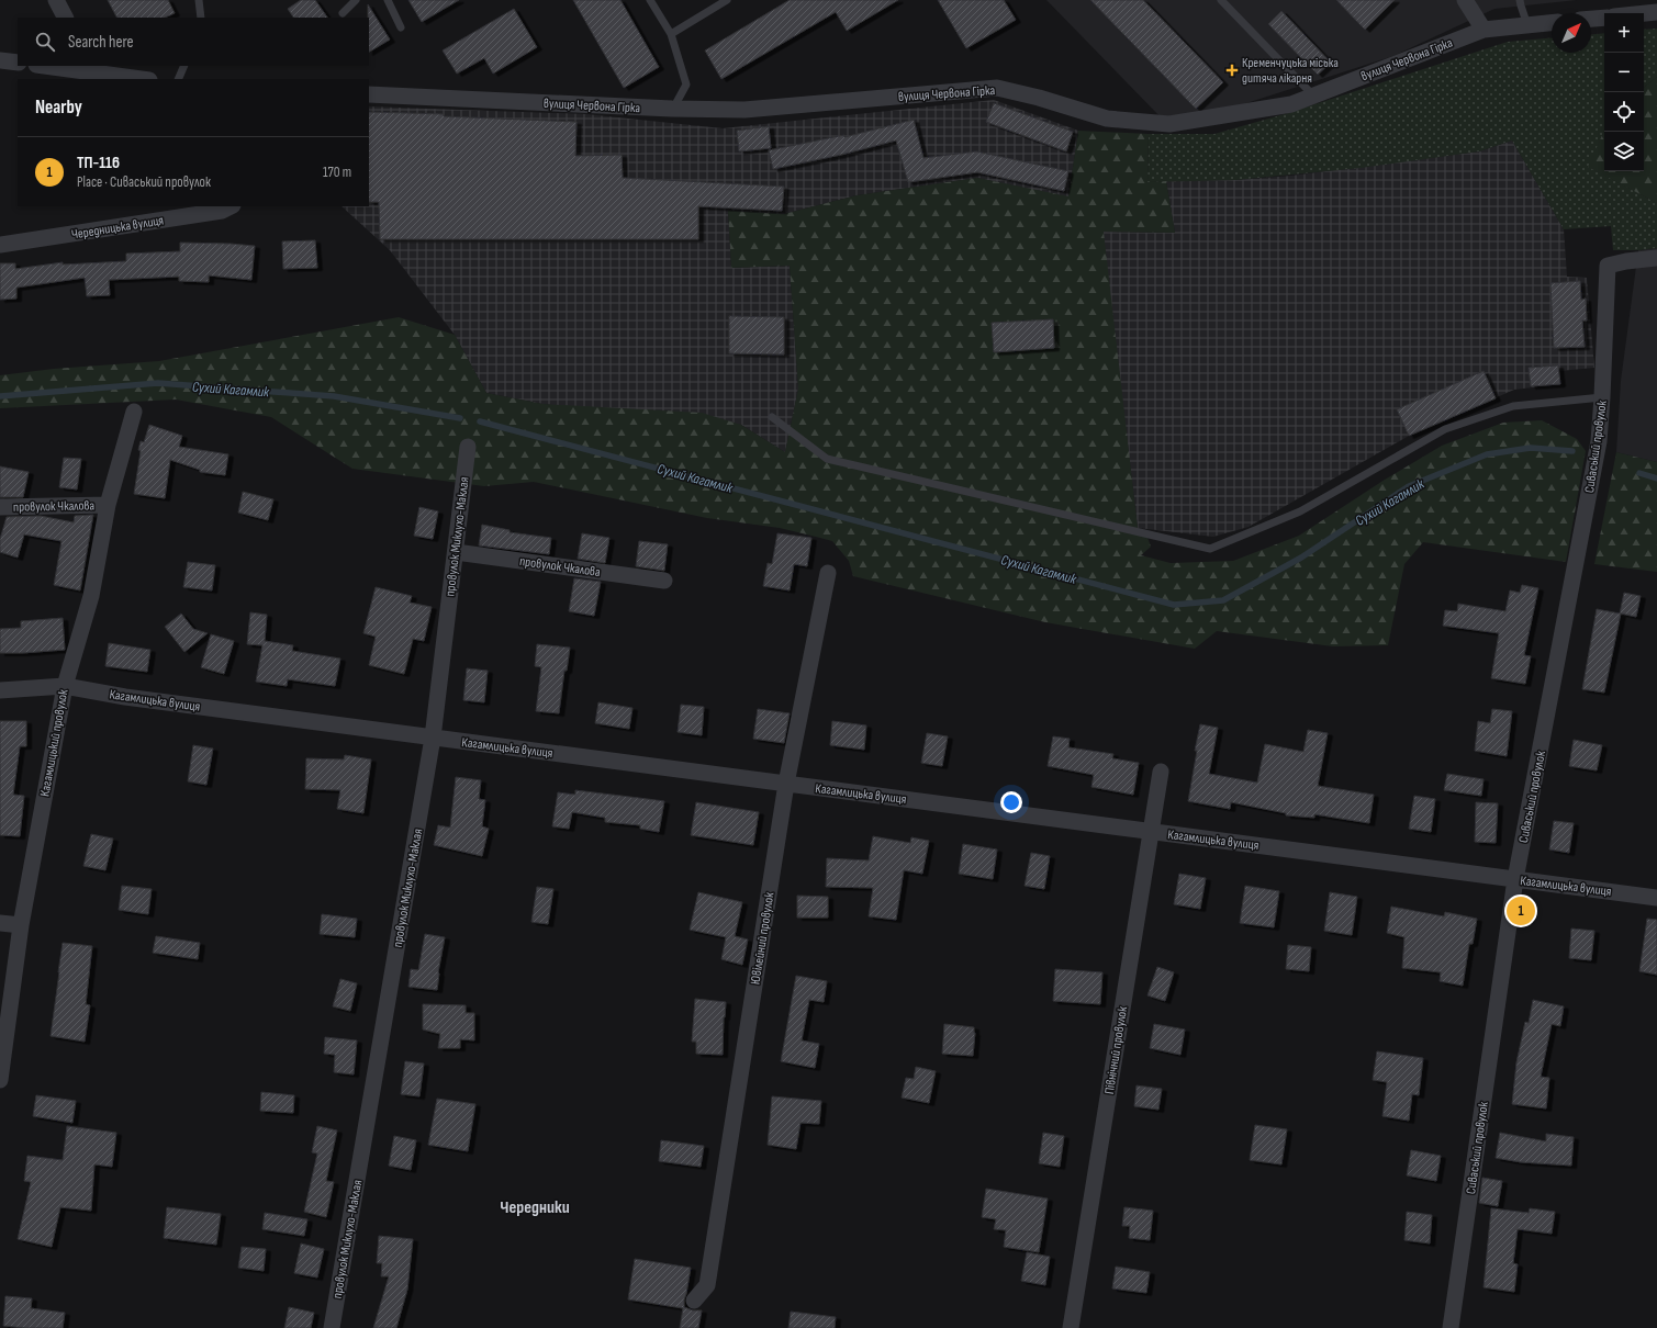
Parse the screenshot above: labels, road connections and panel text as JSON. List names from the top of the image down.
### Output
{
  "streets": {
    "street": [
      "вулиця Червона Гірка",
      "Чередницька вулиця",
      "Сиваський провулок",
      "провулок Чкалова",
      "провулок Миклухо-Маклая",
      "Кагамлицька вулиця",
      "Кагамлицький провулок",
      "Ювілейний провулок",
      "Північний провулок"
    ]
  },
  "crossings": [
    ["Сиваський провулок", "Кагамлицька вулиця"],
    ["провулок Чкалова", "провулок Миклухо-Маклая"],
    ["провулок Чкалова", "Кагамлицький провулок"],
    ["провулок Миклухо-Маклая", "Кагамлицька вулиця"],
    ["Кагамлицька вулиця", "Кагамлицький провулок"],
    ["Кагамлицька вулиця", "Ювілейний провулок"],
    ["Кагамлицька вулиця", "Північний провулок"]
  ],
  "districts": ["Чередники"],
  "water": ["Сухий Кагамлик"],
  "places": {
    "health": ["Кременчуцька міська дитяча лікарня"]
  },
  "north": "top right",
  "page": {
    "map_buttons": ["+", "−"],
    "search": "Search here",
    "heading": "Nearby",
    "list": [
      {
        "mark": "1",
        "name": "ТП-116",
        "note": "Place · Сиваський провулок",
        "value": "170 m"
      }
    ],
    "pins": "1"
  }
}
